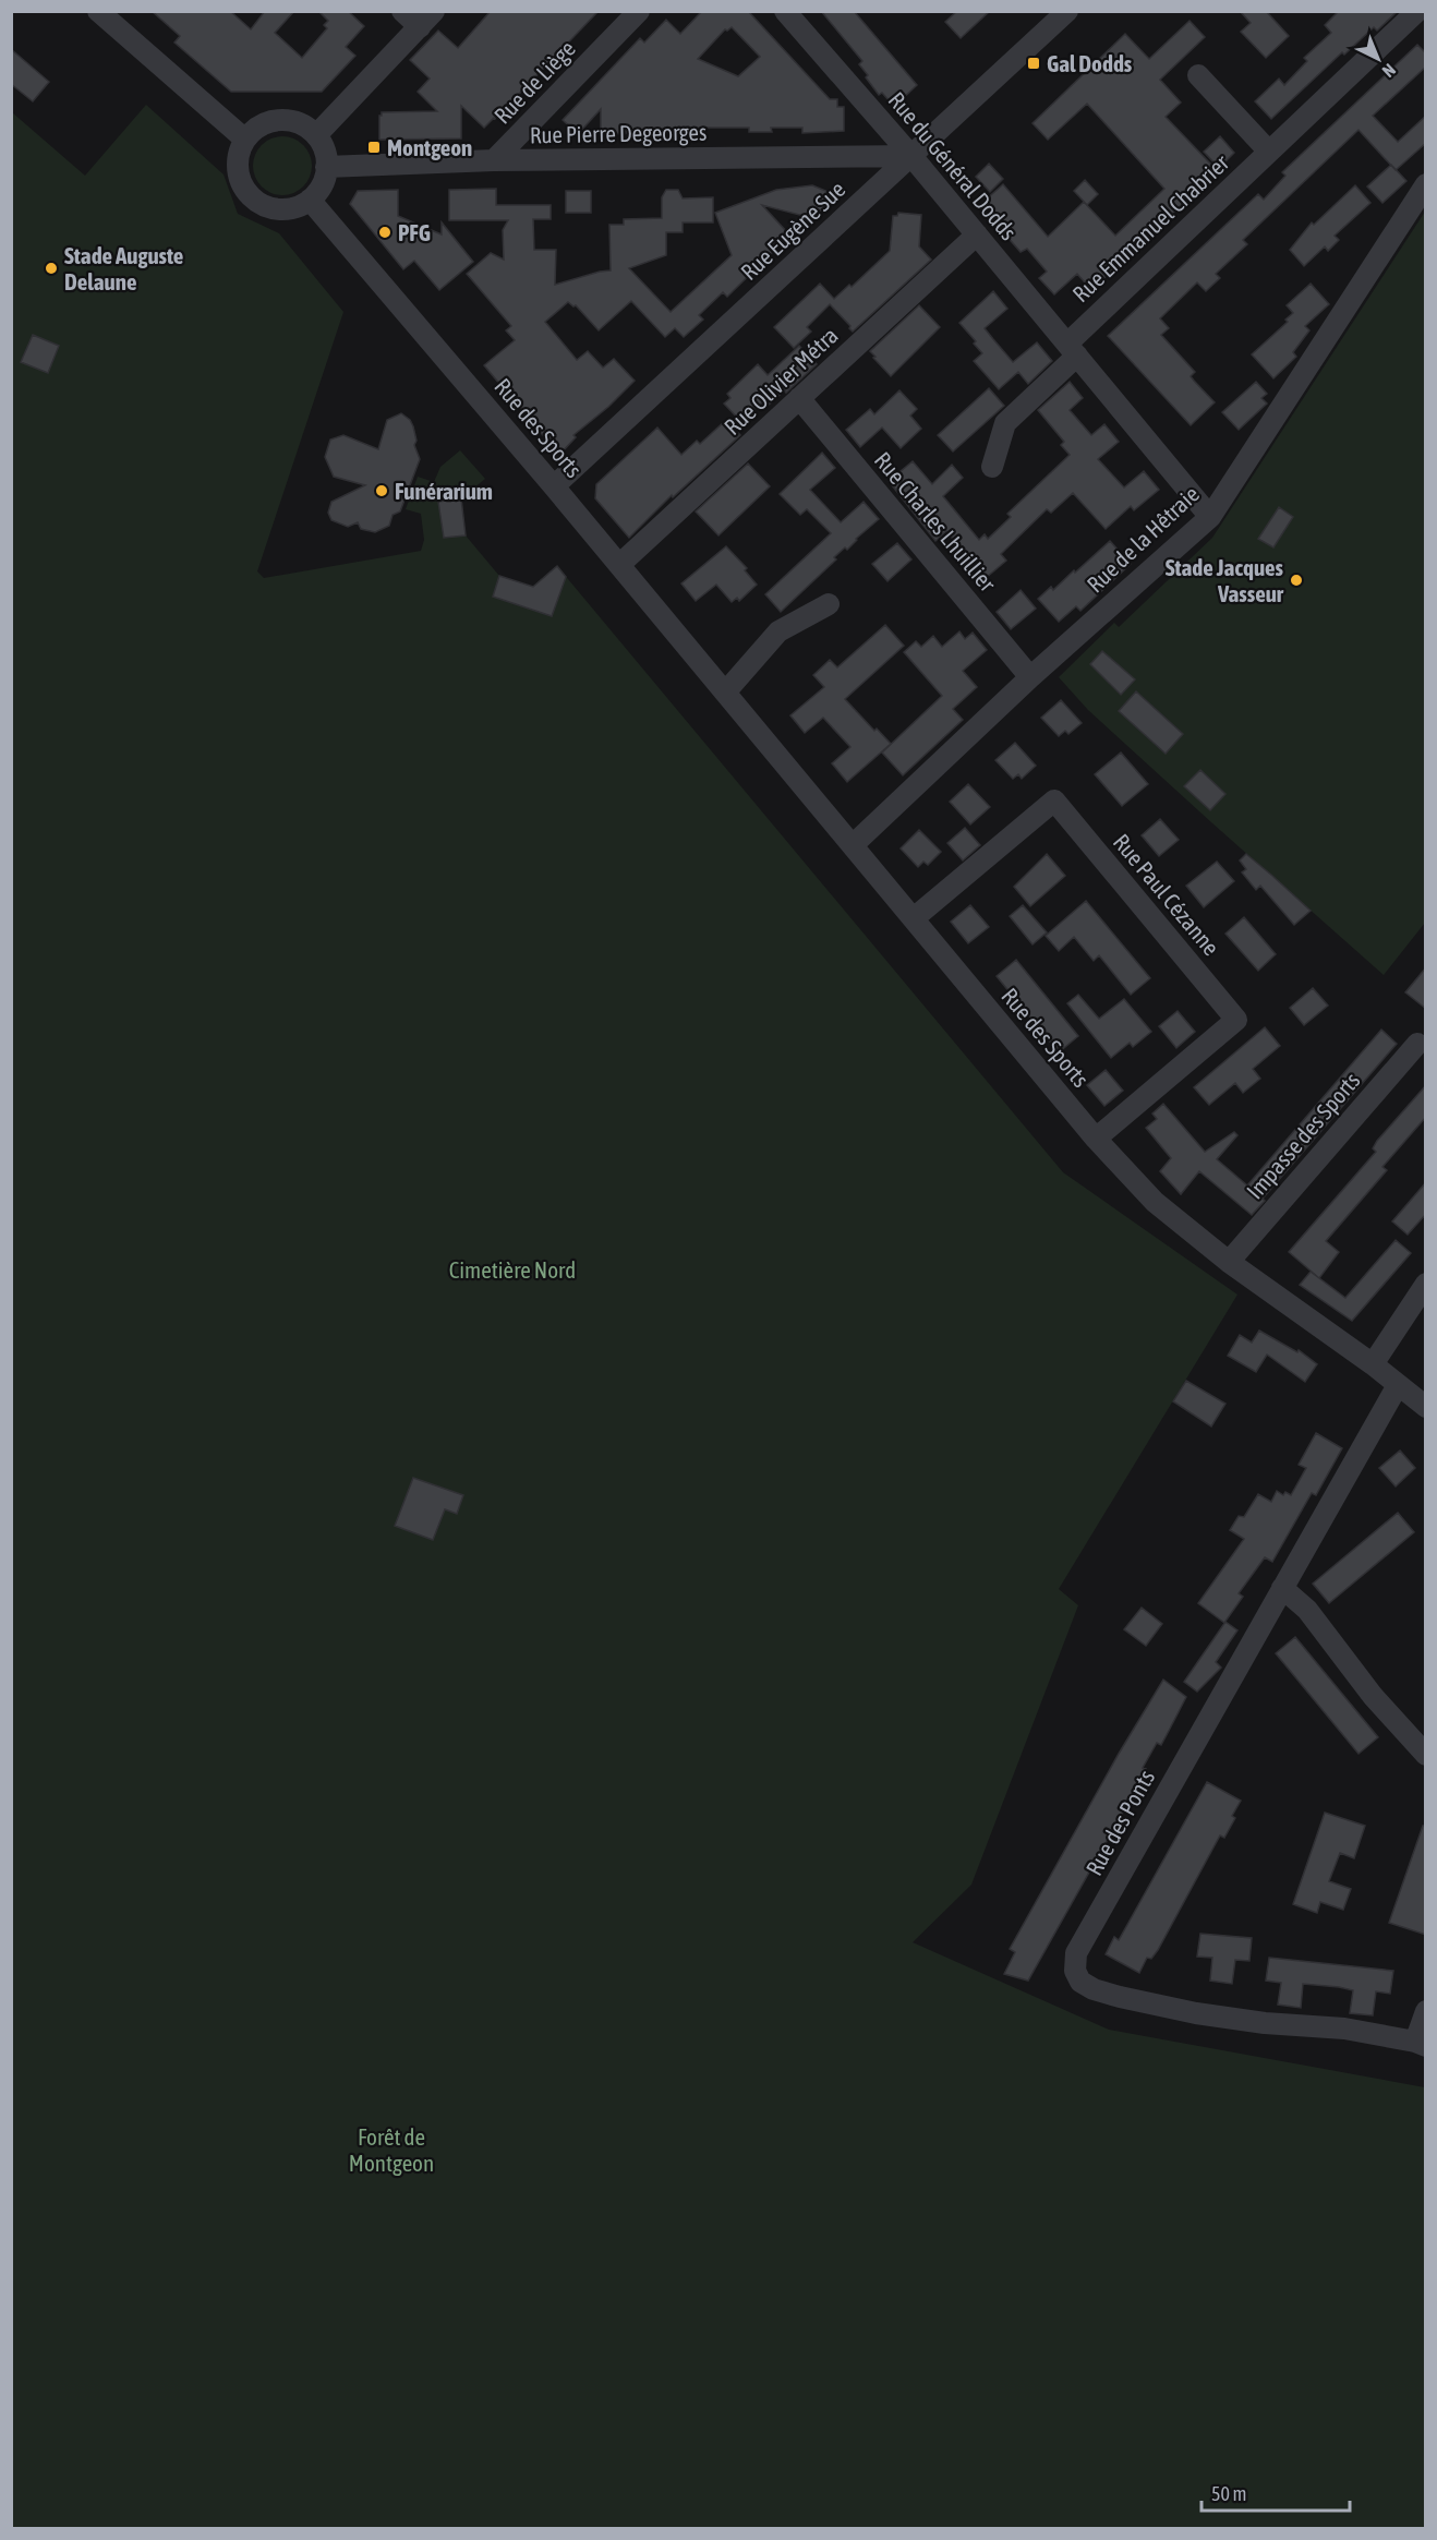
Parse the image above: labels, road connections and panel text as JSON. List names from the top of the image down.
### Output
{
  "streets": {
    "street": [
      "Rue de Liège",
      "Rue Pierre Degeorges",
      "Rue du Général Dodds",
      "Rue Emmanuel Chabrier",
      "Rue Eugène Sue",
      "Rue Olivier Métra",
      "Rue des Sports",
      "Rue Charles Lhuillier",
      "Rue de la Hêtraie",
      "Rue Paul Cézanne",
      "Impasse des Sports",
      "Rue des Ponts"
    ]
  },
  "crossings": [
    ["Rue de Liège", "Rue Pierre Degeorges"],
    ["Rue Pierre Degeorges", "Rue du Général Dodds"],
    ["Rue Pierre Degeorges", "Rue Eugène Sue"],
    ["Rue Pierre Degeorges", "Rue des Sports"],
    ["Rue du Général Dodds", "Rue Emmanuel Chabrier"],
    ["Rue du Général Dodds", "Rue Eugène Sue"],
    ["Rue du Général Dodds", "Rue Olivier Métra"],
    ["Rue du Général Dodds", "Rue de la Hêtraie"],
    ["Rue Eugène Sue", "Rue des Sports"],
    ["Rue Olivier Métra", "Rue des Sports"],
    ["Rue Olivier Métra", "Rue Charles Lhuillier"],
    ["Rue des Sports", "Rue de la Hêtraie"],
    ["Rue des Sports", "Rue Paul Cézanne"],
    ["Rue des Sports", "Impasse des Sports"],
    ["Rue des Sports", "Rue des Ponts"],
    ["Rue Charles Lhuillier", "Rue de la Hêtraie"]
  ],
  "parks": ["Cimetière Nord", "Forêt de Montgeon"],
  "places": {
    "transit": ["Gal Dodds", "Montgeon"],
    "other": [
      "PFG",
      "Stade Auguste Delaune",
      "Funérarium",
      "Stade Jacques Vasseur"
    ]
  },
  "scale_bar": "50 m",
  "north": "bottom right"
}
